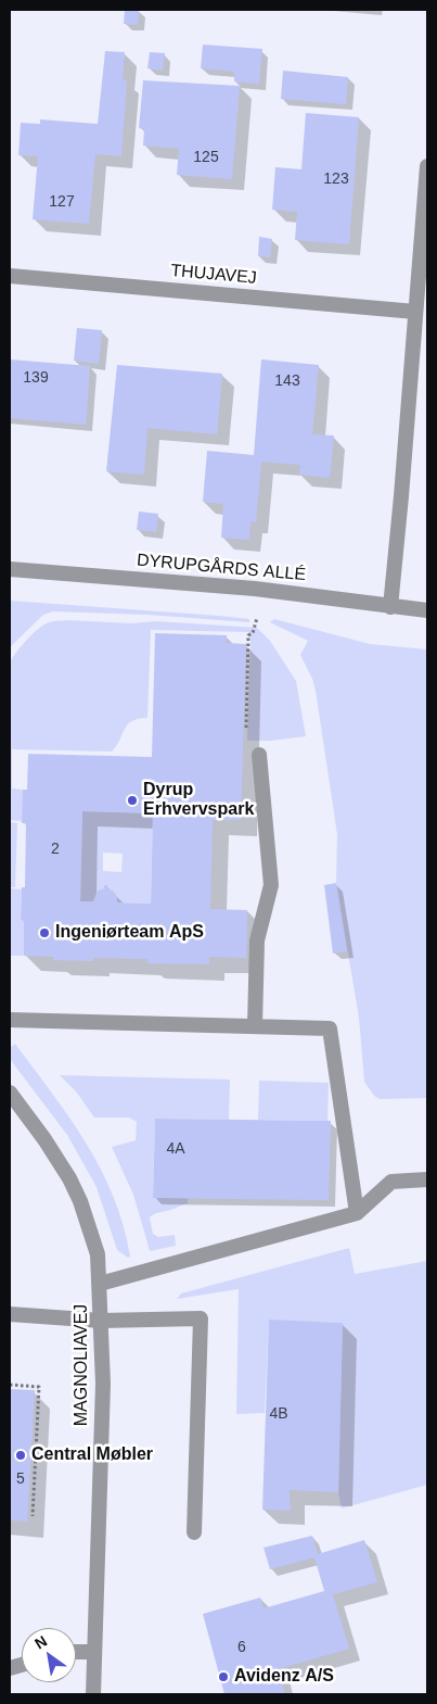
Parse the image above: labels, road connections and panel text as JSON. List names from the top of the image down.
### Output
{
  "streets": {
    "street": ["THUJAVEJ", "DYRUPGÅRDS ALLÉ", "MAGNOLIAVEJ"]
  },
  "places": [
    "Dyrup Erhvervspark",
    "Ingeniørteam ApS",
    "Central Møbler",
    "Avidenz A/S"
  ],
  "house_numbers": [
    "125",
    "123",
    "127",
    "139",
    "143",
    "2",
    "4A",
    "4B",
    "5",
    "6"
  ],
  "north": "top left"
}
